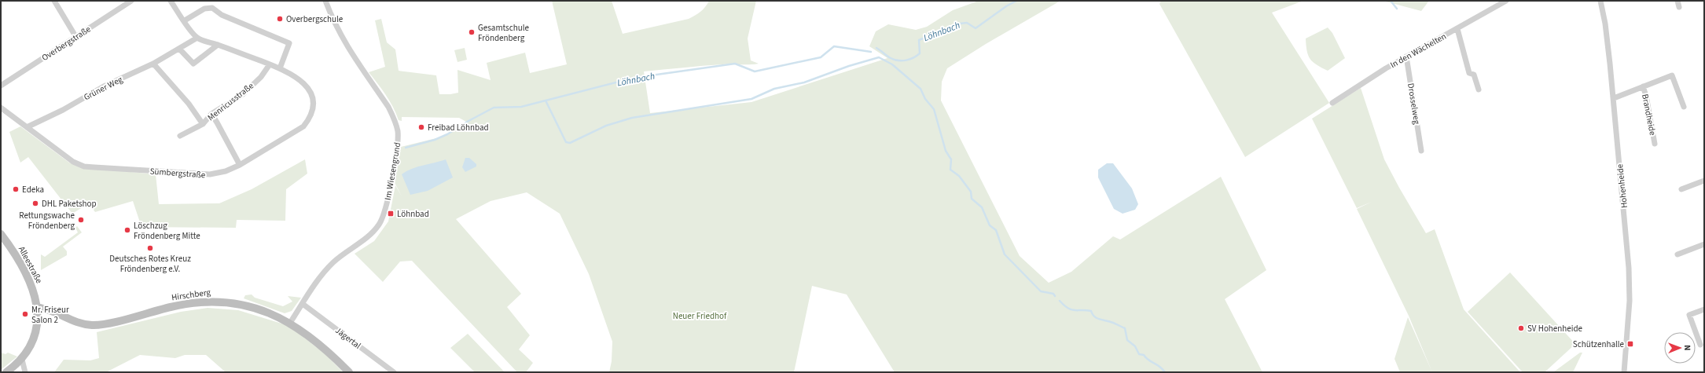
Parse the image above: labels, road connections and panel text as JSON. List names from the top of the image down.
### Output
{
  "streets": {
    "street": [
      "Overbergstraße",
      "In den Wächelten",
      "Grüner Weg",
      "Menricusstraße",
      "Drosselweg",
      "Brandheide",
      "Im Wiesengrund",
      "Sümbergstraße",
      "Hohenheide",
      "Alleestraße",
      "Hirschberg",
      "Jägertal"
    ]
  },
  "crossings": [
    ["In den Wächelten", "Drosselweg"],
    ["Grüner Weg", "Sümbergstraße"],
    ["Menricusstraße", "Sümbergstraße"],
    ["Brandheide", "Hohenheide"],
    ["Im Wiesengrund", "Hirschberg"],
    ["Im Wiesengrund", "Jägertal"],
    ["Alleestraße", "Hirschberg"]
  ],
  "water": ["Löhnbach"],
  "parks": ["Neuer Friedhof"],
  "places": {
    "other": [
      "Overbergschule",
      "Gesamtschule Fröndenberg",
      "Freibad Löhnbad",
      "Edeka",
      "DHL Paketshop",
      "Rettungswache Fröndenberg",
      "Löschzug Fröndenberg Mitte",
      "Deutsches Rotes Kreuz Fröndenberg e.V.",
      "Mr. Friseur Salon 2",
      "SV Hohenheide"
    ],
    "transit": ["Löhnbad", "Schützenhalle"]
  },
  "north": "right"
}
